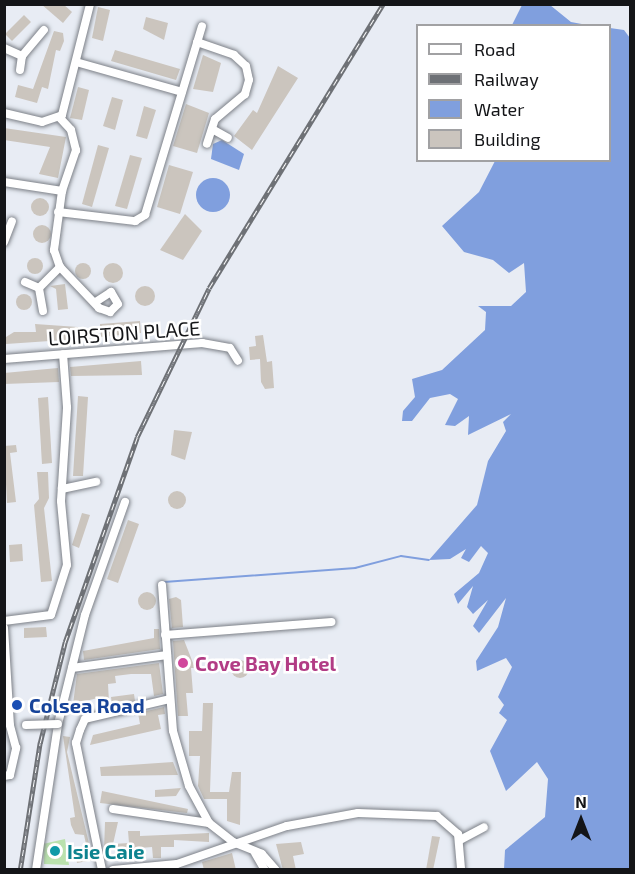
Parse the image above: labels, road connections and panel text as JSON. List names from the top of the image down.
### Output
{
  "streets": {
    "street": ["LOIRSTON PLACE"]
  },
  "places": ["Cove Bay Hotel", "Colsea Road", "Isie Caie"],
  "legend": [
    "Road",
    "Railway",
    "Water",
    "Building"
  ],
  "north": "top"
}
